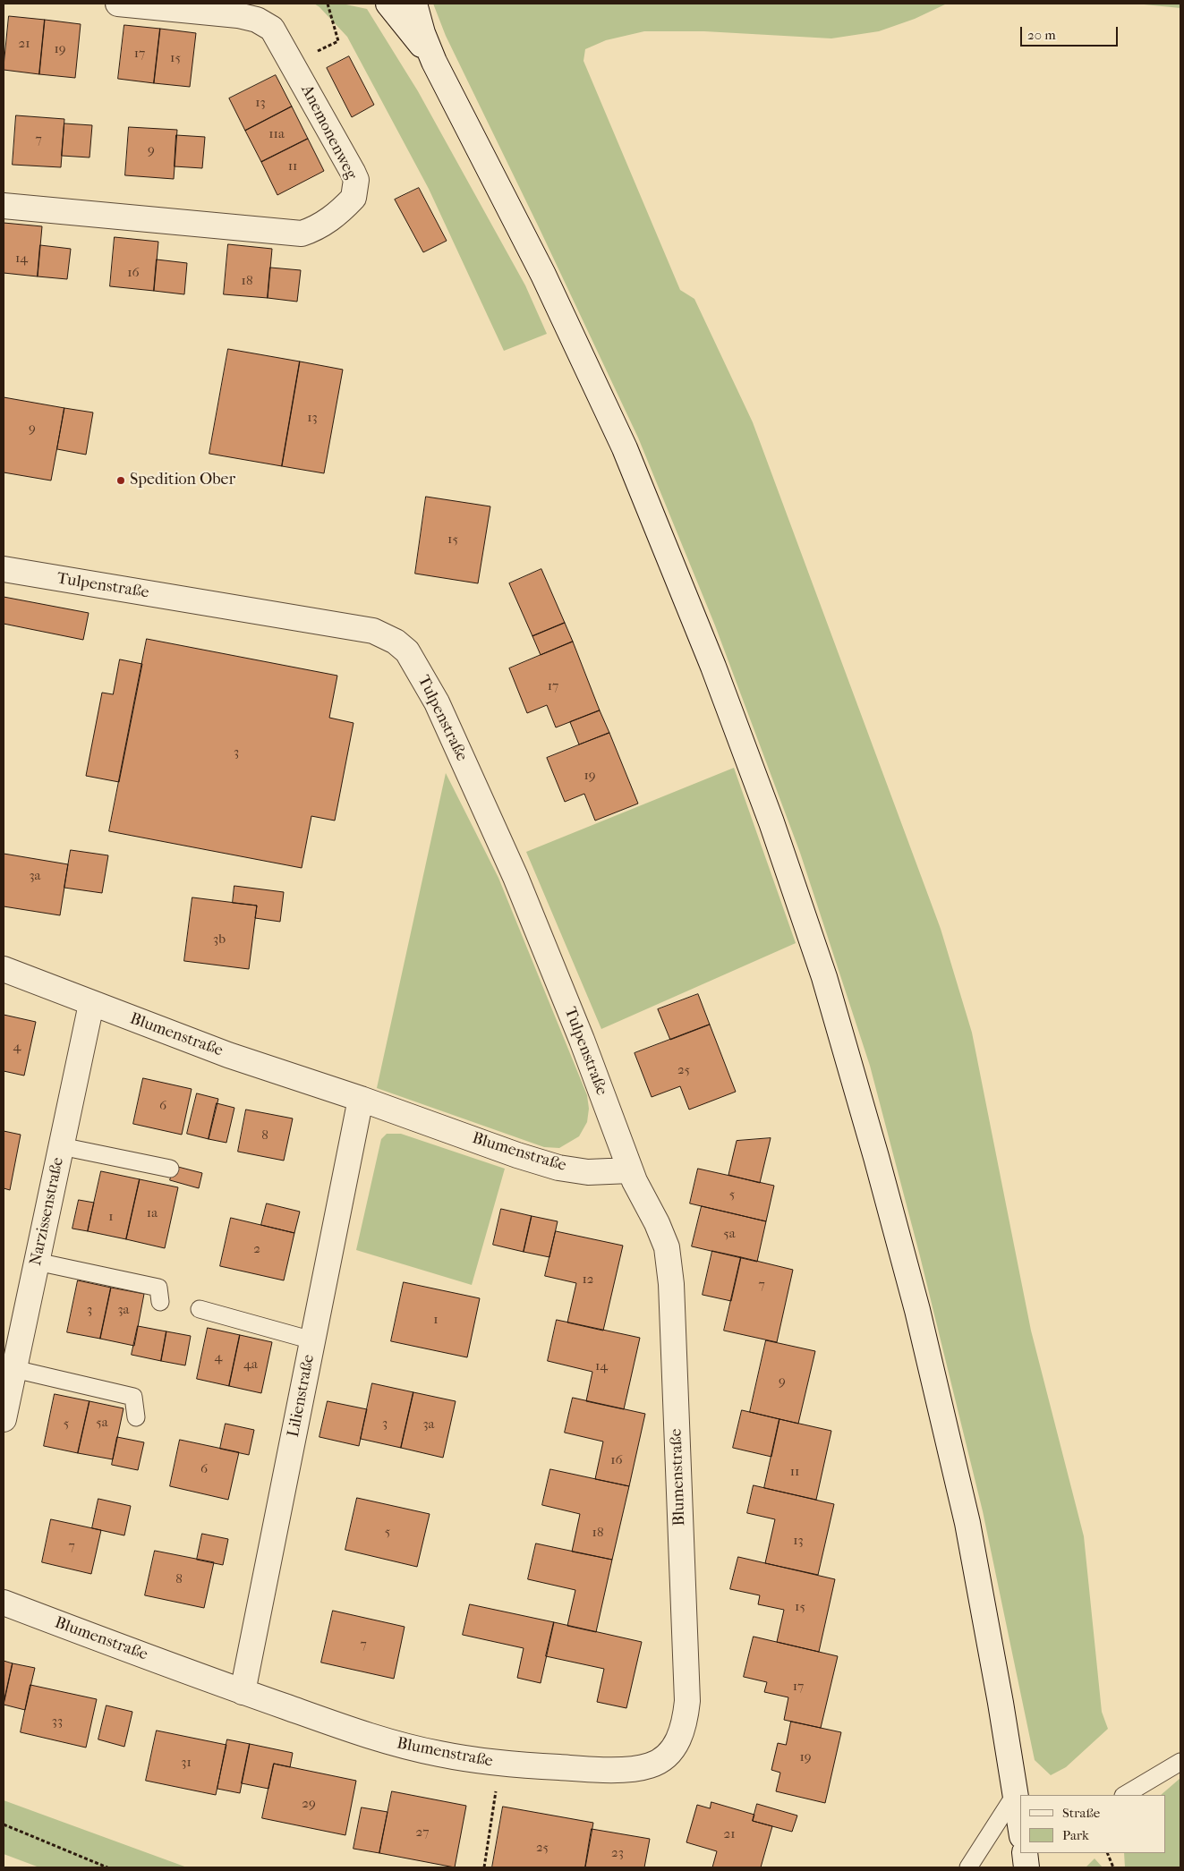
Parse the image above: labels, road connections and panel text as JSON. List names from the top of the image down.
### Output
{
  "streets": {
    "street": [
      "Anemonenweg",
      "Tulpenstraße",
      "Blumenstraße",
      "Narzissenstraße",
      "Lilienstraße"
    ]
  },
  "crossings": [
    ["Tulpenstraße", "Blumenstraße"],
    ["Blumenstraße", "Narzissenstraße"],
    ["Blumenstraße", "Lilienstraße"]
  ],
  "places": ["Spedition Ober"],
  "house_numbers": [
    "21",
    "19",
    "17",
    "15",
    "13",
    "11a",
    "7",
    "9",
    "11",
    "14",
    "16",
    "18",
    "13",
    "9",
    "15",
    "17",
    "3",
    "19",
    "3a",
    "3b",
    "4",
    "25",
    "6",
    "8",
    "5",
    "1a",
    "1",
    "5a",
    "2",
    "12",
    "7",
    "3",
    "3a",
    "1",
    "4",
    "4a",
    "14",
    "9",
    "5a",
    "5",
    "3",
    "3a",
    "16",
    "6",
    "11",
    "5",
    "18",
    "13",
    "7",
    "8",
    "15",
    "7",
    "17",
    "33",
    "19",
    "31",
    "29",
    "27",
    "21",
    "25",
    "23"
  ],
  "legend": ["Straße", "Park"],
  "scale_bar": "20 m"
}
